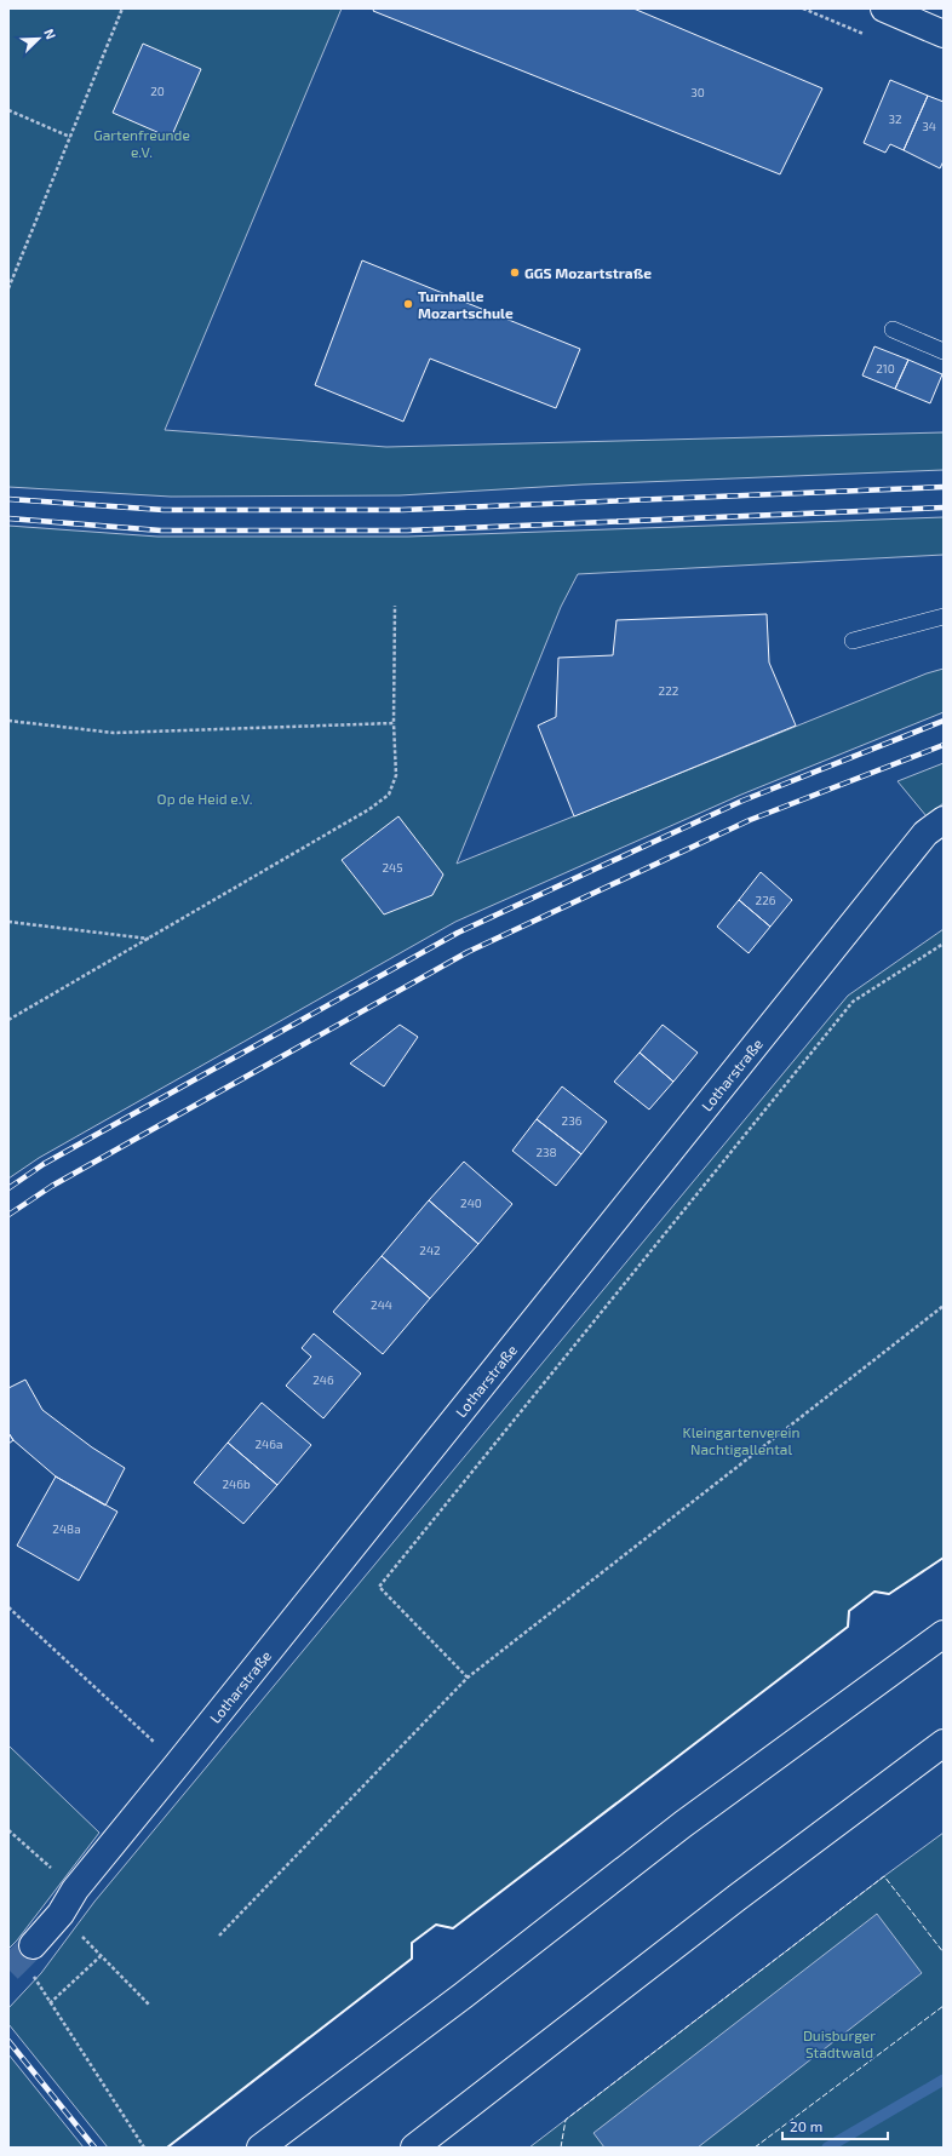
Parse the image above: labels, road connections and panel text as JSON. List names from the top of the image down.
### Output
{
  "streets": {
    "main road": ["Lotharstraße"]
  },
  "parks": [
    "Gartenfreunde e.V.",
    "Op de Heid e.V.",
    "Kleingartenverein Nachtigallental",
    "Duisburger Stadtwald"
  ],
  "places": ["GGS Mozartstraße", "Turnhalle Mozartschule"],
  "house_numbers": [
    "20",
    "30",
    "32",
    "34",
    "210",
    "222",
    "245",
    "226",
    "236",
    "238",
    "240",
    "242",
    "244",
    "246",
    "246a",
    "246b",
    "248a"
  ],
  "scale_bar": "20 m",
  "north": "top right"
}
